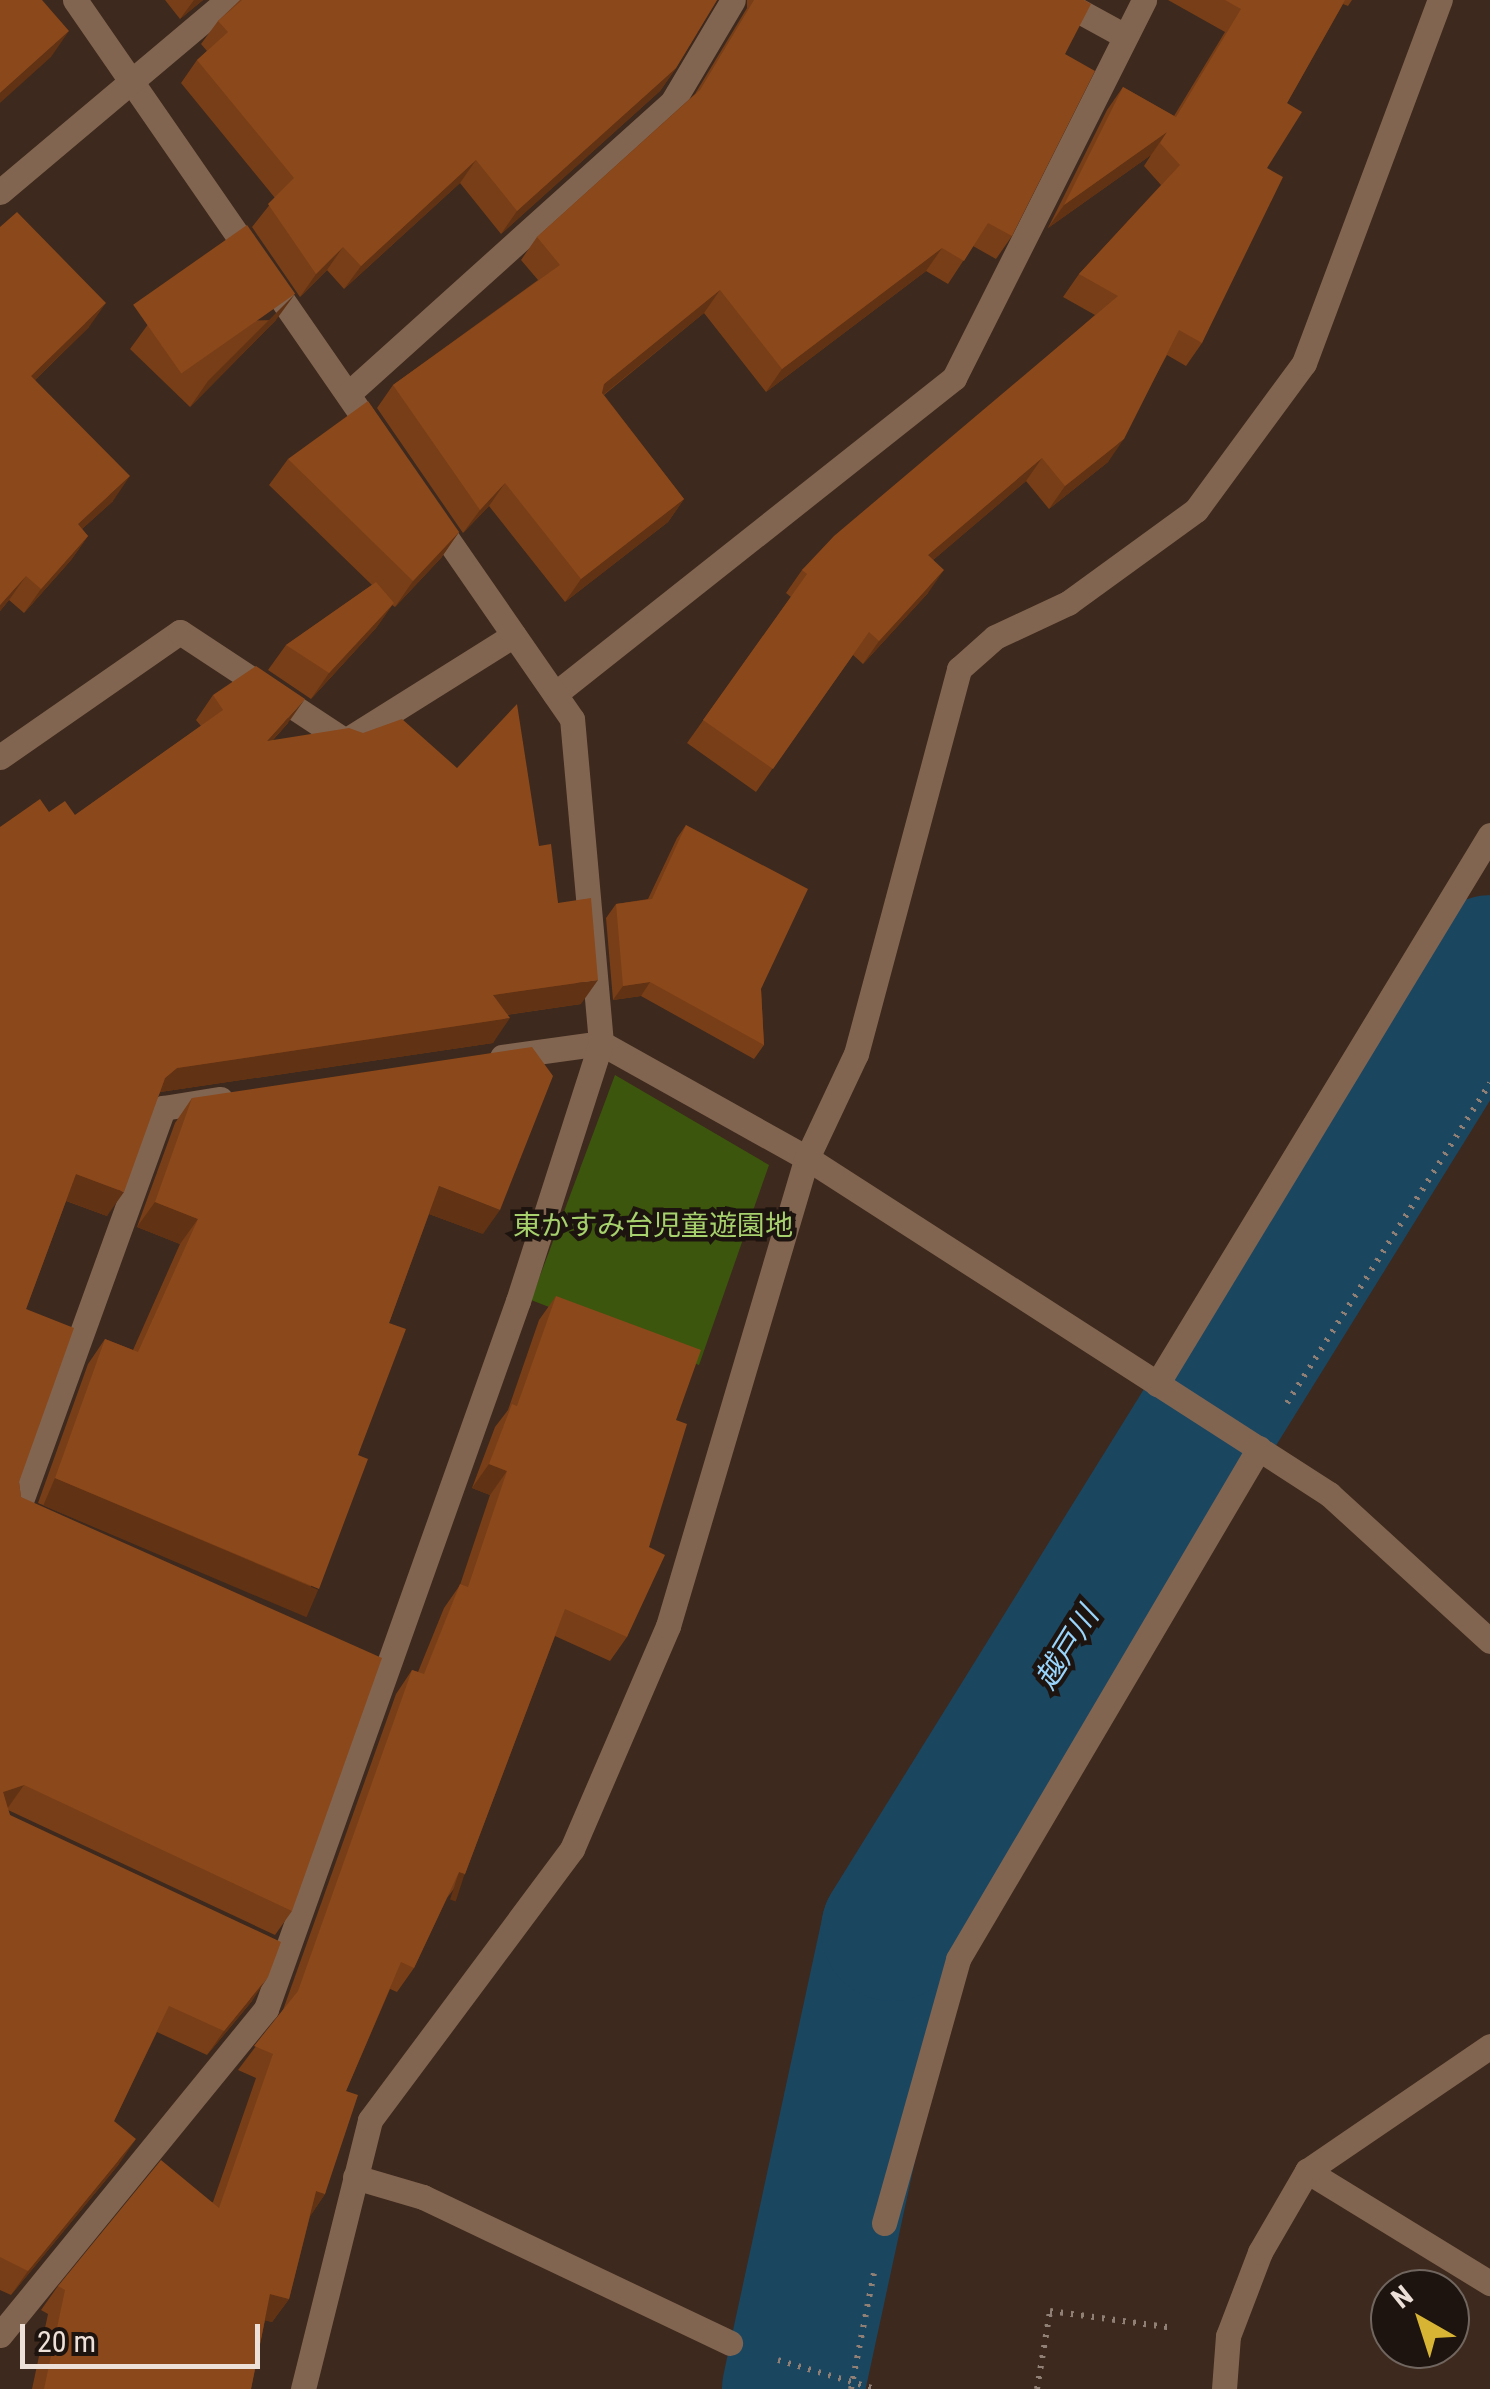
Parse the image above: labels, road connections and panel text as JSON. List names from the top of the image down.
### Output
{
  "water": ["越戸川"],
  "parks": ["東かすみ台児童遊園地"],
  "scale_bar": "20 m",
  "north": "top left"
}
